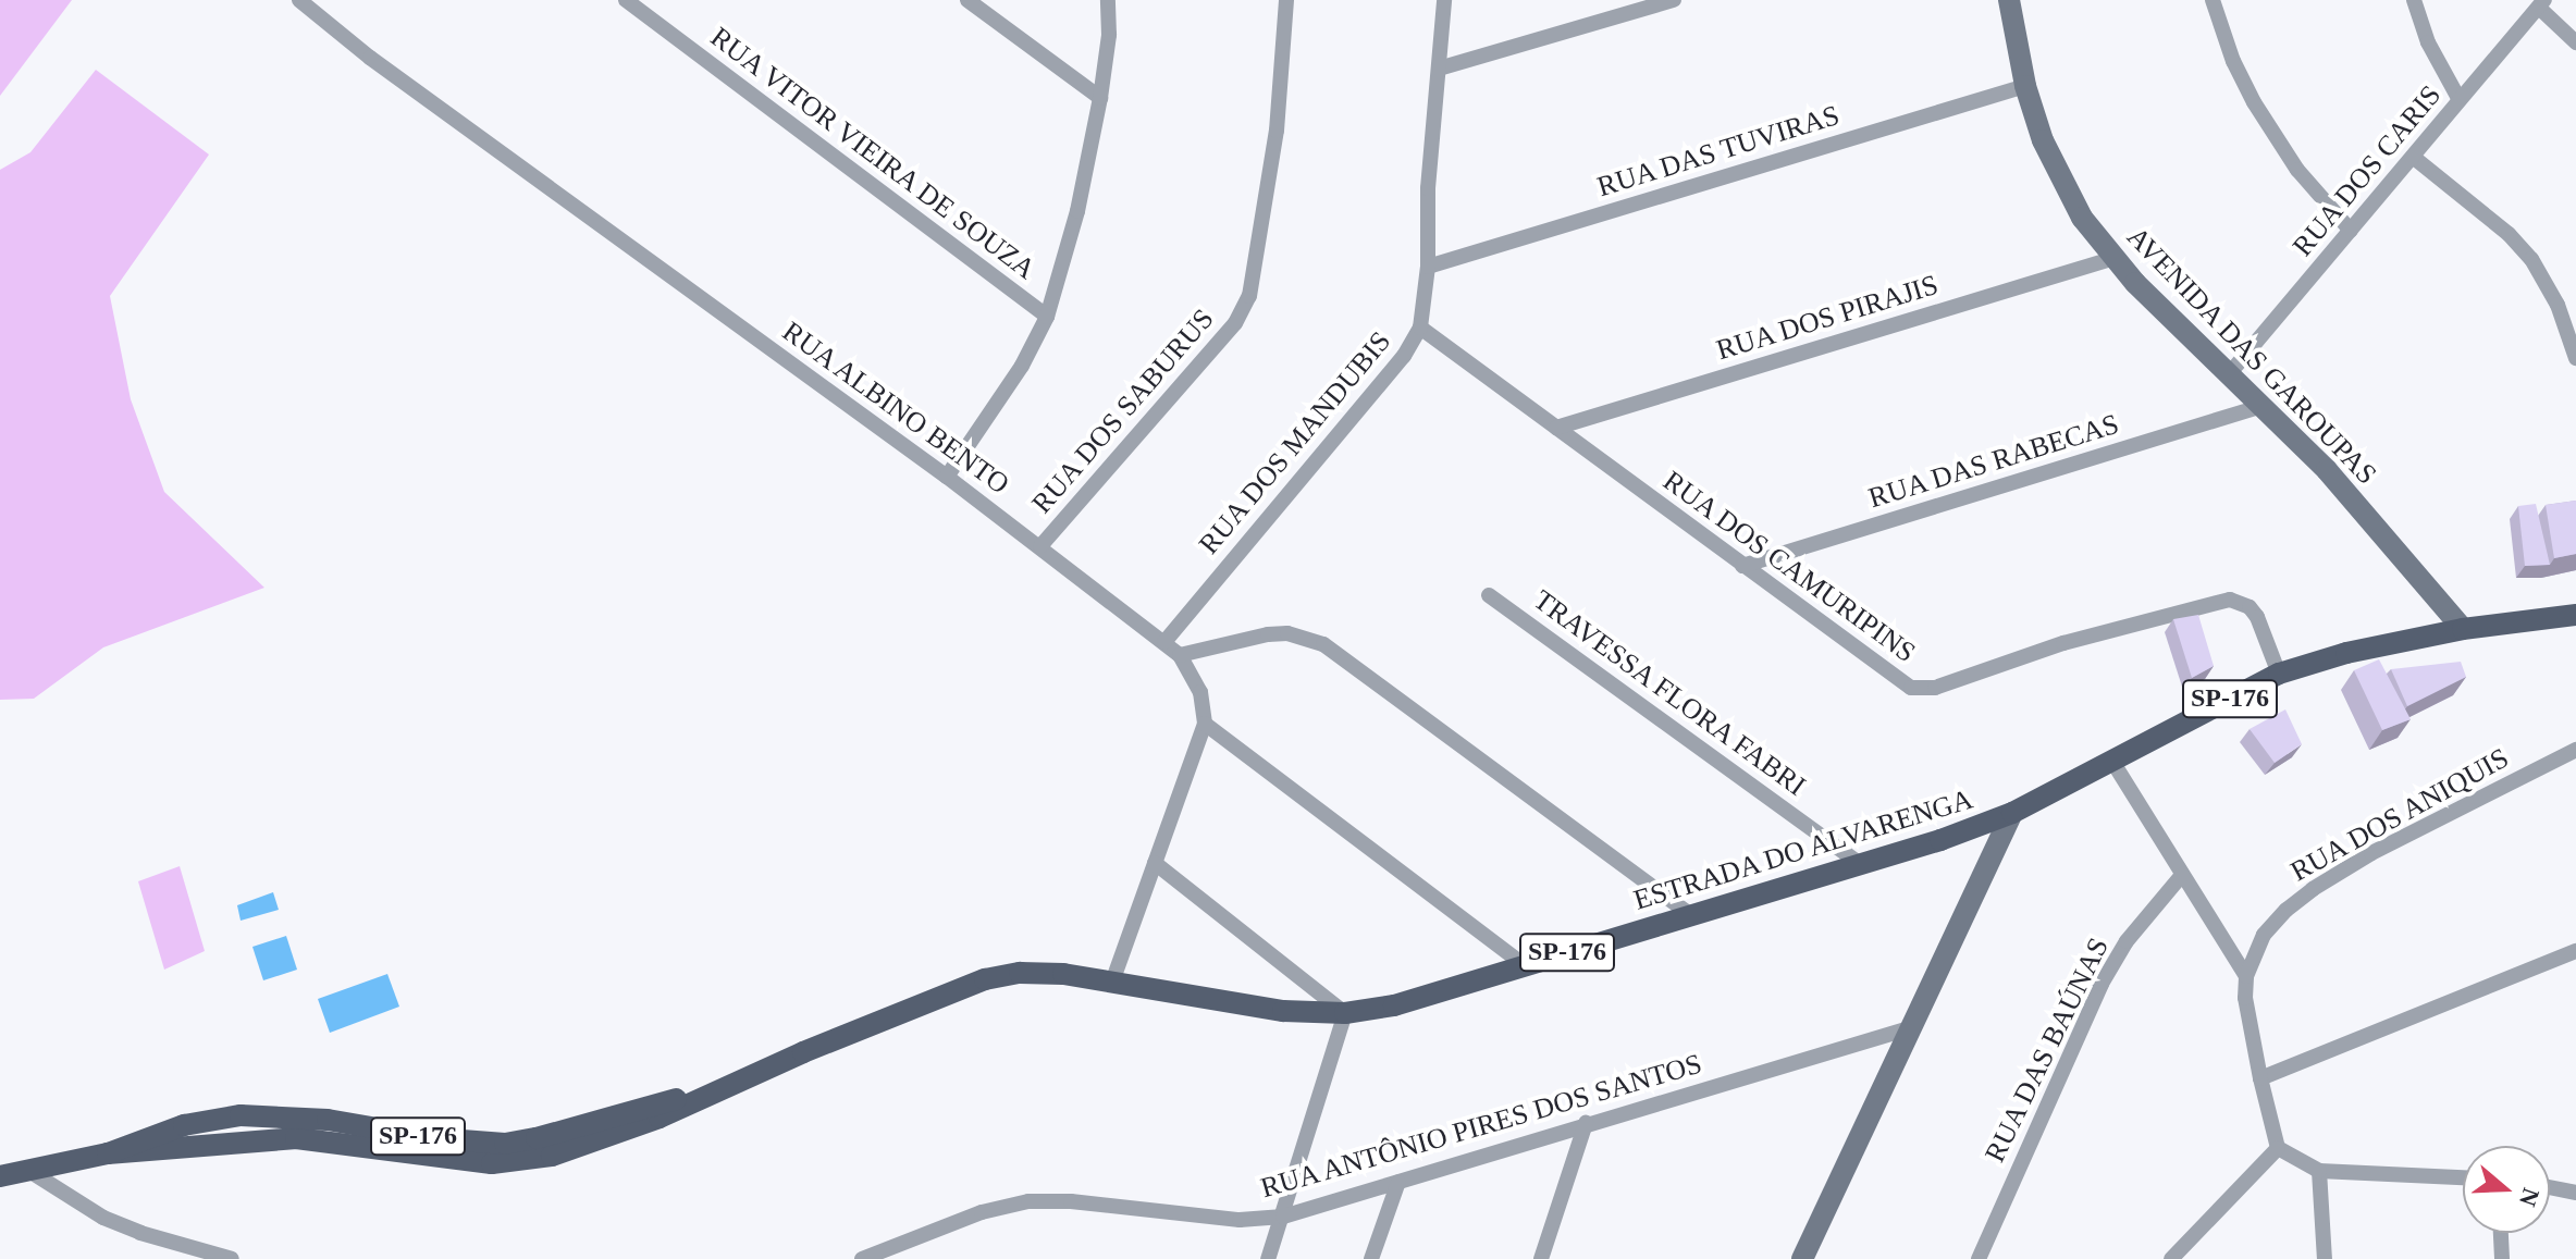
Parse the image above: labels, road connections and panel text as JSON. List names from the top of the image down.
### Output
{
  "streets": {
    "main road": ["SP-176", "ESTRADA DO ALVARENGA"],
    "street": [
      "RUA DAS TUVIRAS",
      "RUA VITOR VIEIRA DE SOUZA",
      "RUA DOS CARIS",
      "RUA DOS PIRAJIS",
      "AVENIDA DAS GAROUPAS",
      "RUA ALBINO BENTO",
      "RUA DOS SABURUS",
      "RUA DOS MANDUBIS",
      "RUA DAS RABECAS",
      "RUA DOS CAMURIPINS",
      "TRAVESSA FLORA FABRI",
      "RUA DOS ANIQUIS",
      "RUA DAS BAÚNAS",
      "RUA ANTÔNIO PIRES DOS SANTOS"
    ]
  },
  "crossings": [
    ["RUA DAS TUVIRAS", "AVENIDA DAS GAROUPAS"],
    ["RUA DAS TUVIRAS", "RUA DOS MANDUBIS"],
    ["RUA DOS CARIS", "AVENIDA DAS GAROUPAS"],
    ["RUA DOS PIRAJIS", "AVENIDA DAS GAROUPAS"],
    ["RUA DOS PIRAJIS", "RUA DOS CAMURIPINS"],
    ["AVENIDA DAS GAROUPAS", "RUA DAS RABECAS"],
    ["AVENIDA DAS GAROUPAS", "ESTRADA DO ALVARENGA"],
    ["RUA ALBINO BENTO", "RUA DOS SABURUS"],
    ["RUA ALBINO BENTO", "RUA DOS MANDUBIS"],
    ["RUA DOS MANDUBIS", "RUA DOS CAMURIPINS"],
    ["RUA DAS RABECAS", "RUA DOS CAMURIPINS"],
    ["RUA DOS CAMURIPINS", "ESTRADA DO ALVARENGA"],
    ["TRAVESSA FLORA FABRI", "ESTRADA DO ALVARENGA"]
  ],
  "north": "right"
}
